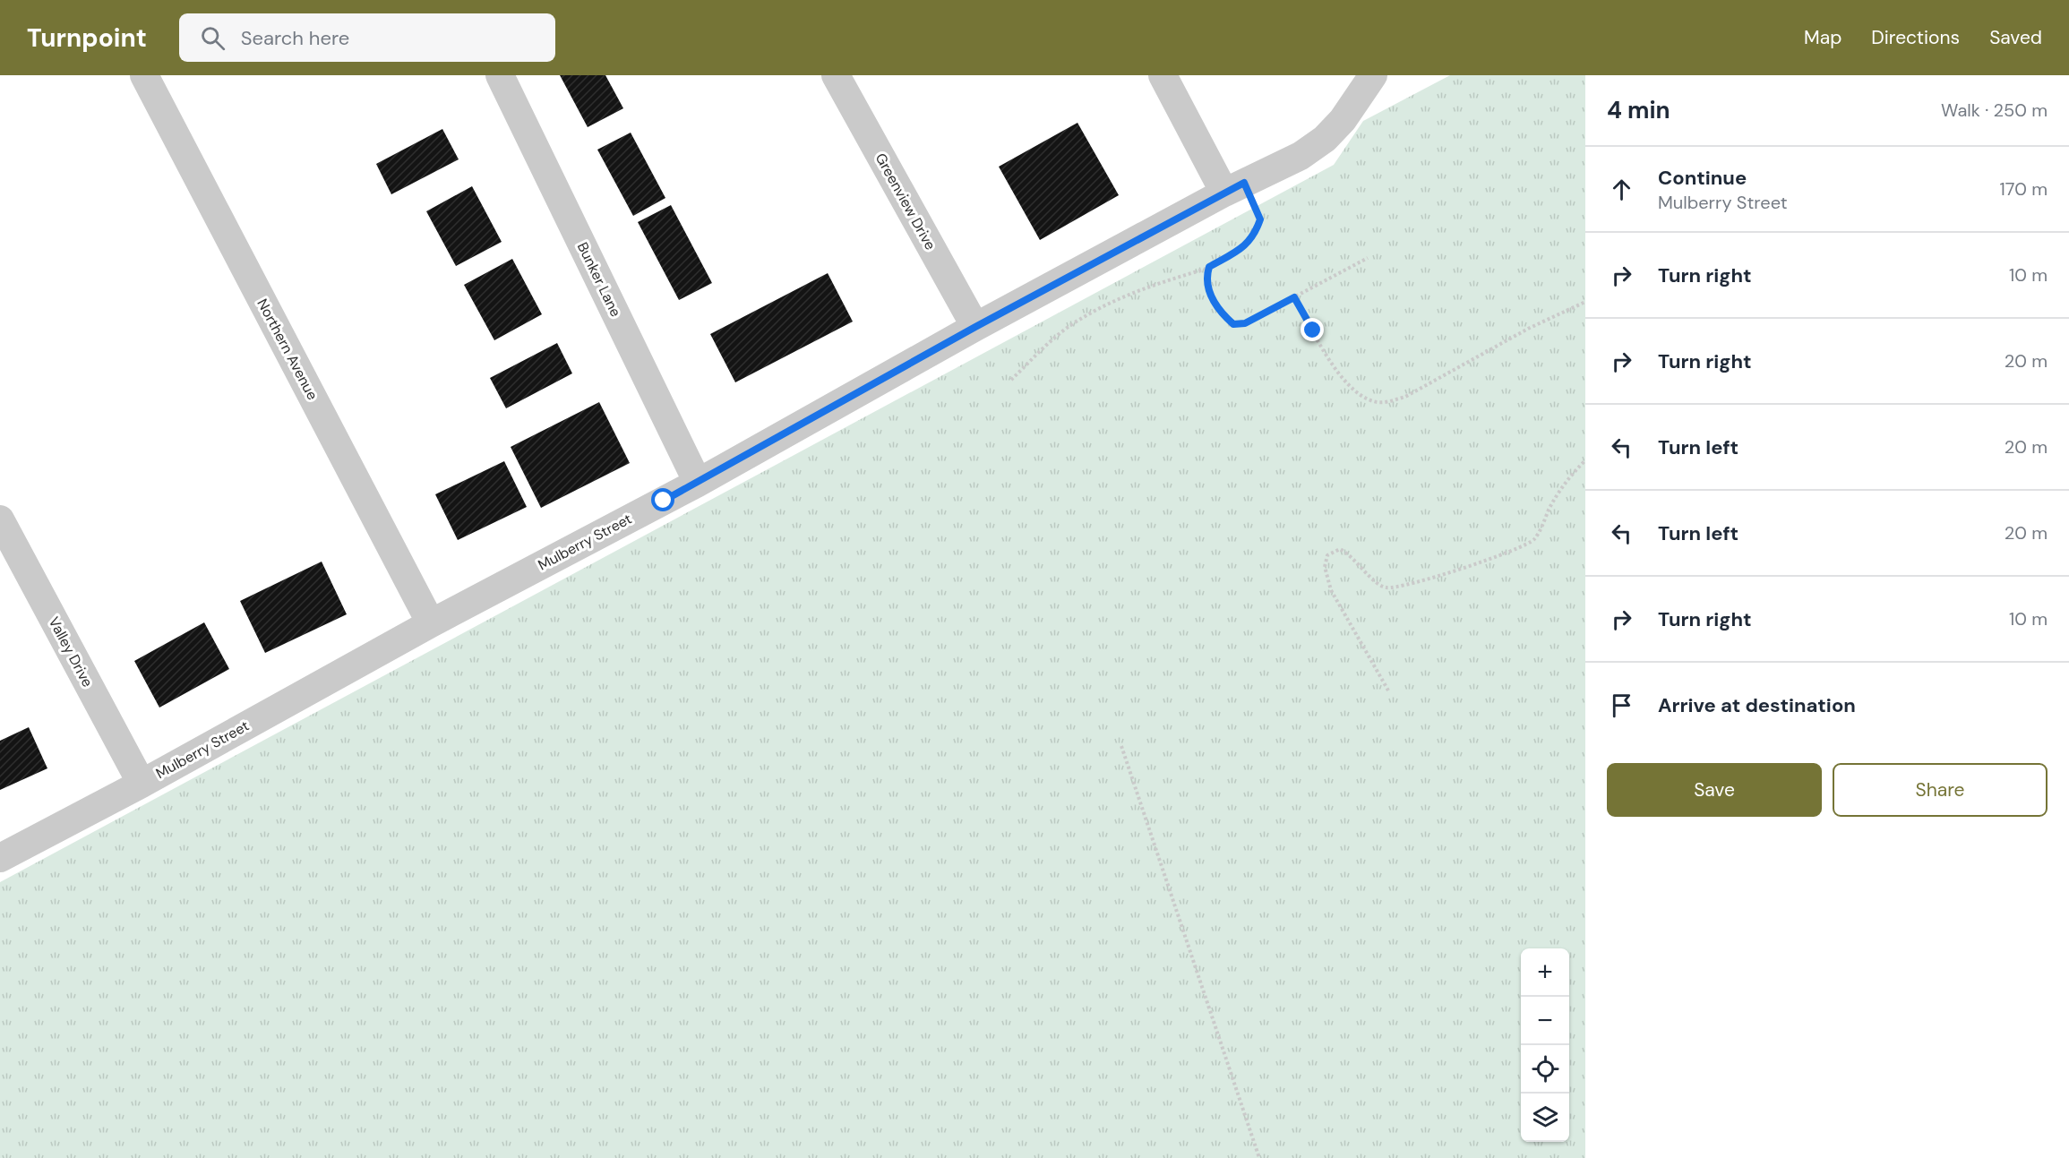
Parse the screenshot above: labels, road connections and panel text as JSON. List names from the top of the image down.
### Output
{
  "streets": {
    "street": [
      "Greenview Drive",
      "Bunker Lane",
      "Northern Avenue",
      "Mulberry Street",
      "Valley Drive"
    ]
  },
  "crossings": [
    ["Greenview Drive", "Mulberry Street"],
    ["Bunker Lane", "Mulberry Street"],
    ["Northern Avenue", "Mulberry Street"],
    ["Mulberry Street", "Valley Drive"]
  ],
  "page": {
    "header": "Turnpoint",
    "search": "Search here",
    "nav": ["Map", "Directions", "Saved"],
    "heading": ["4 min", "Walk · 250 m"],
    "list": [
      ["Continue", "Mulberry Street", "170 m"],
      ["Turn right", "10 m"],
      ["Turn right", "20 m"],
      ["Turn left", "20 m"],
      ["Turn left", "20 m"],
      ["Turn right", "10 m"],
      "Arrive at destination"
    ],
    "buttons": ["Save", "Share"],
    "map_buttons": ["+", "−"]
  }
}
